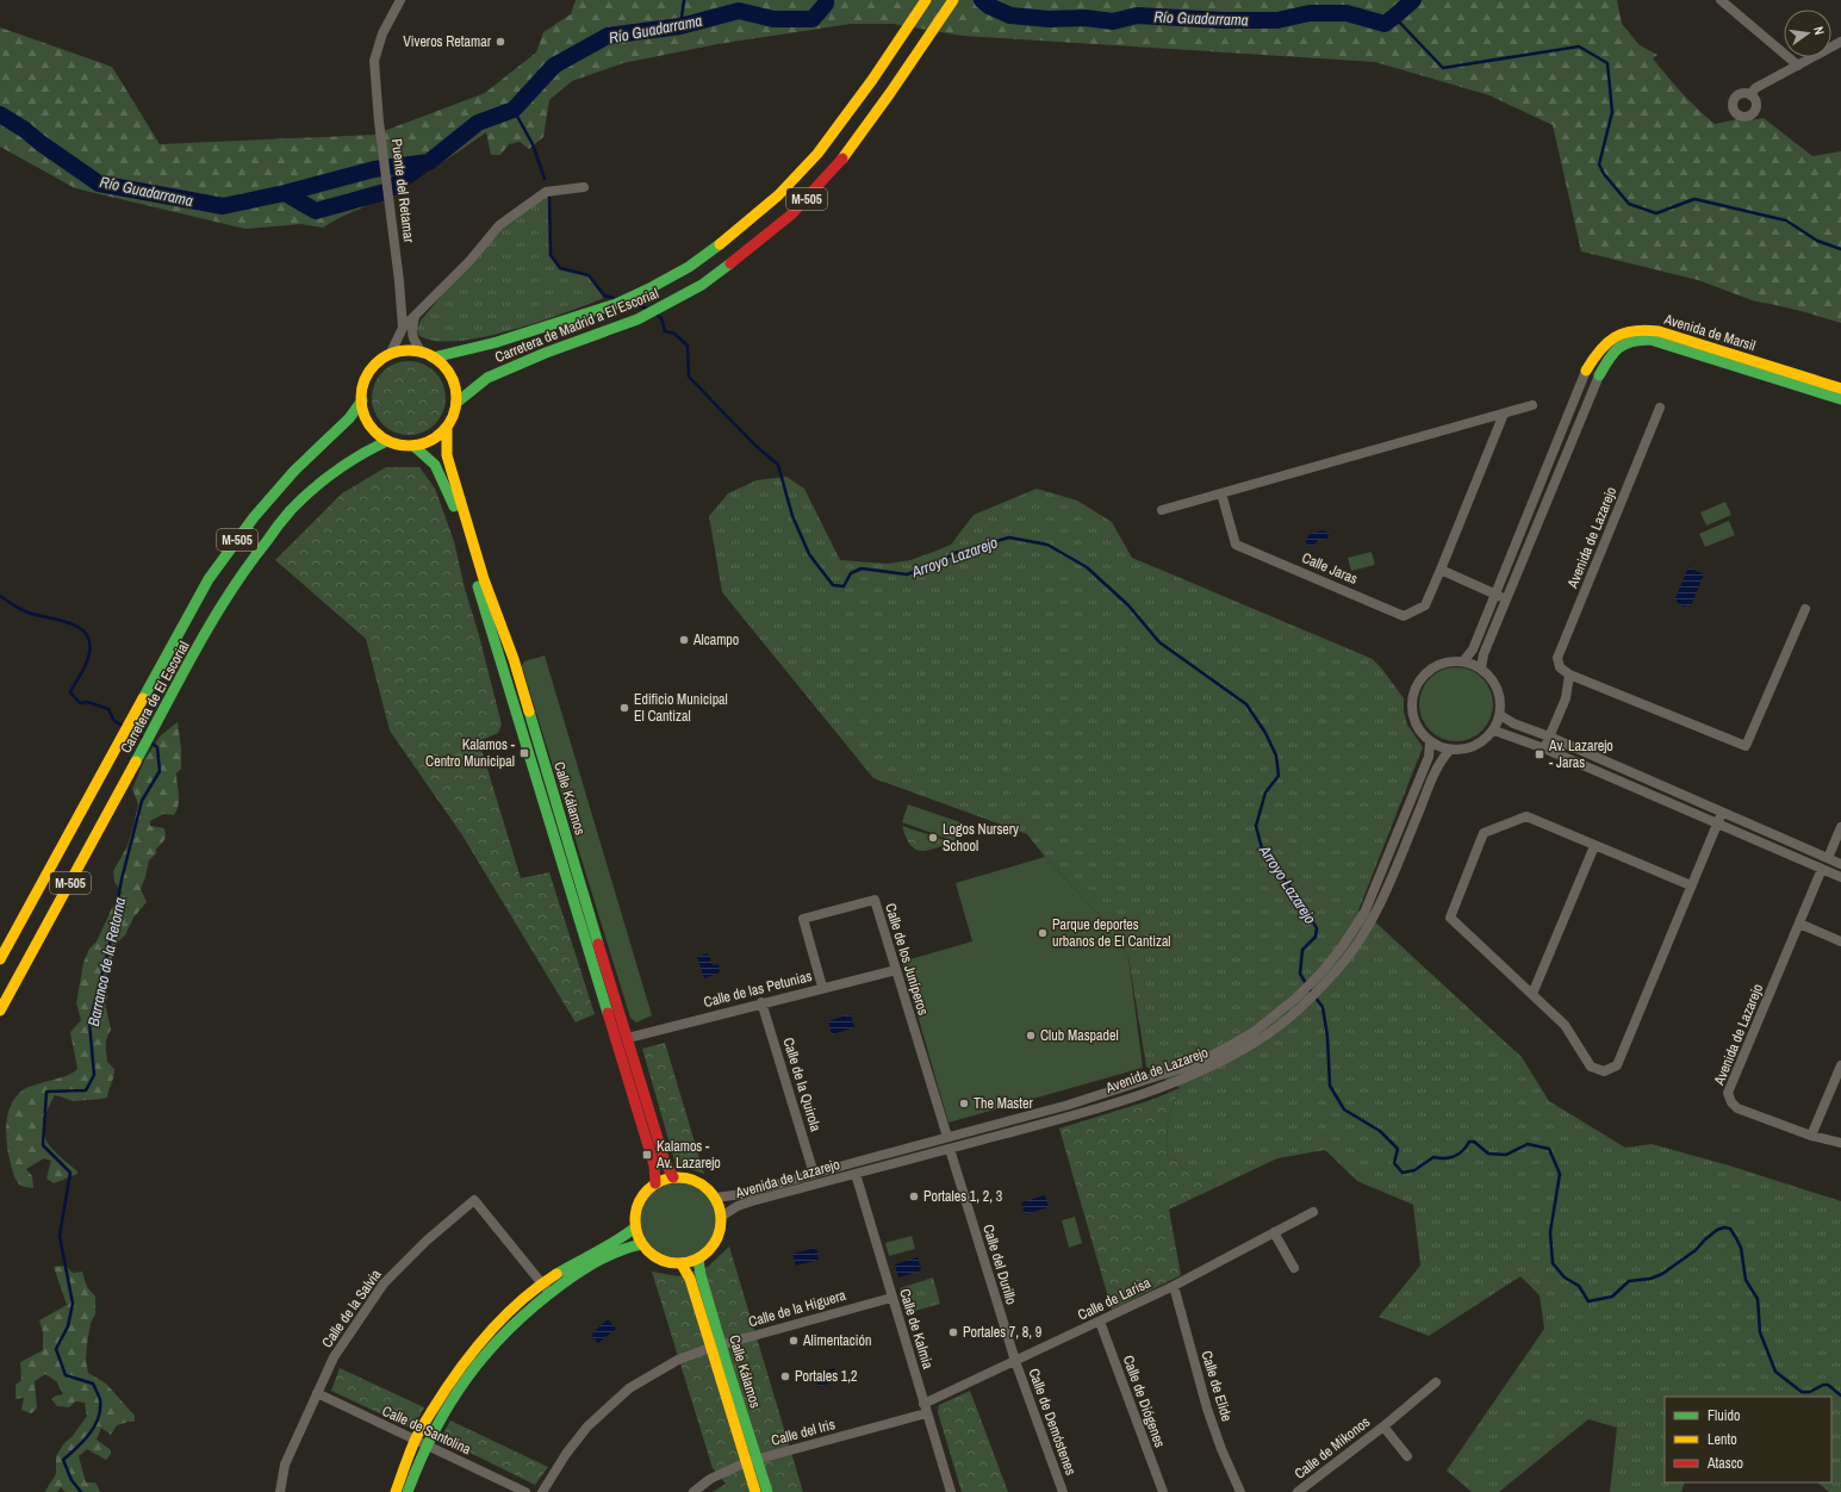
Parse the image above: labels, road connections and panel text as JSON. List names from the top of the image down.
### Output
{
  "streets": {
    "main road": [
      "M-505",
      "Carretera de Madrid a El Escorial",
      "Avenida de Marsil",
      "Carretera de El Escorial",
      "Calle Kálamos"
    ],
    "street": [
      "Puente del Retamar",
      "Avenida de Lazarejo",
      "Calle Jaras",
      "Calle de los Juníperos",
      "Calle de las Petunias",
      "Calle de la Quirola",
      "Calle del Durillo",
      "Calle de Larisa",
      "Calle de la Salvia",
      "Calle de la Higuera",
      "Calle de Kalmia",
      "Calle de Elide",
      "Calle de Diógenes",
      "Calle de Demóstenes",
      "Calle de Santolina",
      "Calle del Iris",
      "Calle de Mikonos"
    ]
  },
  "crossings": [
    ["M-505", "Carretera de Madrid a El Escorial"],
    ["M-505", "Carretera de El Escorial"],
    ["M-505", "Calle Kálamos"],
    ["Carretera de Madrid a El Escorial", "Carretera de El Escorial"],
    ["Carretera de Madrid a El Escorial", "Calle Kálamos"],
    ["Avenida de Lazarejo", "Calle Kálamos"],
    ["Avenida de Lazarejo", "Calle de los Juníperos"],
    ["Avenida de Lazarejo", "Calle de la Quirola"],
    ["Avenida de Lazarejo", "Calle del Durillo"],
    ["Avenida de Lazarejo", "Calle de Kalmia"],
    ["Carretera de El Escorial", "Calle Kálamos"],
    ["Calle Kálamos", "Calle de las Petunias"],
    ["Calle Kálamos", "Calle de la Higuera"],
    ["Calle Kálamos", "Calle del Iris"],
    ["Calle de los Juníperos", "Calle de las Petunias"],
    ["Calle de las Petunias", "Calle de la Quirola"],
    ["Calle del Durillo", "Calle de Larisa"],
    ["Calle del Durillo", "Calle de Demóstenes"],
    ["Calle de Larisa", "Calle de Kalmia"],
    ["Calle de Larisa", "Calle de Elide"],
    ["Calle de Larisa", "Calle de Diógenes"],
    ["Calle de Larisa", "Calle de Demóstenes"],
    ["Calle de Larisa", "Calle del Iris"],
    ["Calle de la Salvia", "Calle de Santolina"],
    ["Calle de la Higuera", "Calle de Kalmia"],
    ["Calle de Kalmia", "Calle del Iris"]
  ],
  "water": ["Río Guadarrama", "Arroyo Lazarejo", "Barranco de la Retorna"],
  "places": {
    "other": [
      "Viveros Retamar",
      "Alcampo",
      "Edificio Municipal El Cantizal",
      "Logos Nursery School",
      "Parque deportes urbanos de El Cantizal",
      "Club Maspadel",
      "The Master",
      "Portales 1, 2, 3",
      "Portales 7, 8, 9",
      "Alimentación",
      "Portales 1,2"
    ],
    "transit": ["Kalamos - Centro Municipal", "Av. Lazarejo - Jaras", "Kalamos - Av. Lazarejo"]
  },
  "legend": ["Fluido", "Lento", "Atasco"],
  "north": "right"
}
